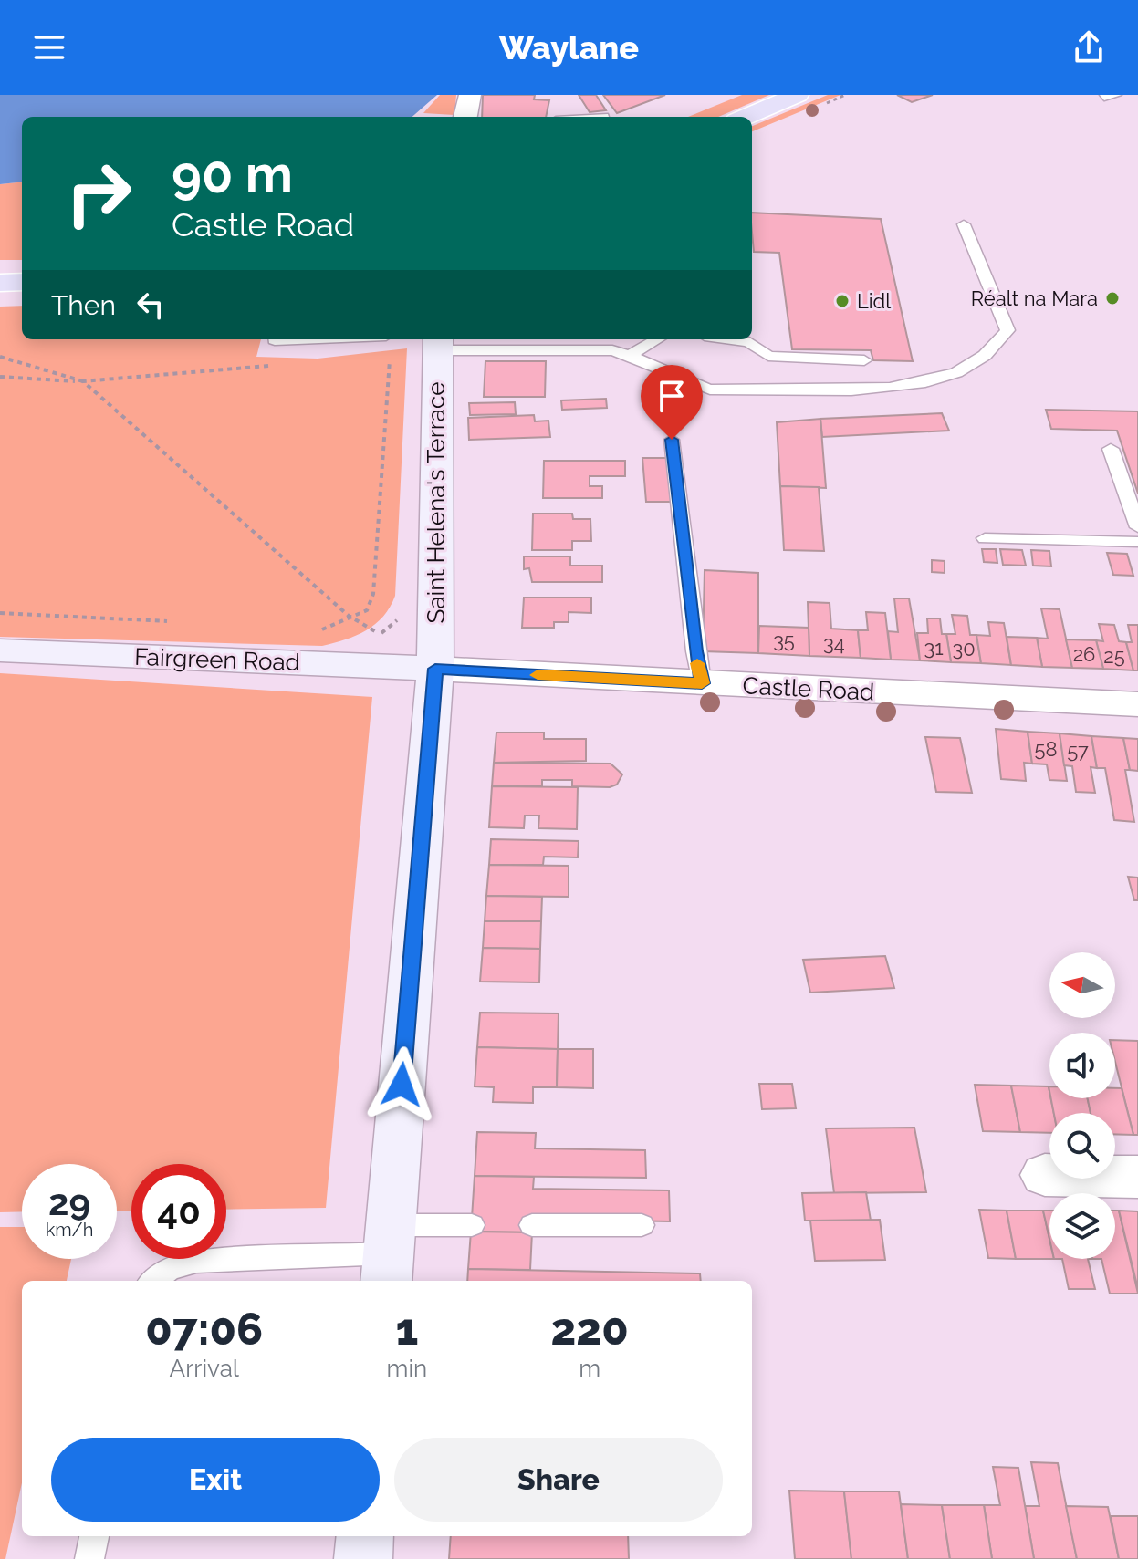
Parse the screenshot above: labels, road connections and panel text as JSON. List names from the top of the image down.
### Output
{
  "streets": {
    "main road": ["Saint Helena's Terrace", "Fairgreen Road"],
    "street": ["Castle Road"]
  },
  "crossings": [
    ["Saint Helena's Terrace", "Fairgreen Road"],
    ["Saint Helena's Terrace", "Castle Road"],
    ["Fairgreen Road", "Castle Road"]
  ],
  "places": ["Réalt na Mara", "Lidl"],
  "house_numbers": [
    "35",
    "34",
    "31",
    "30",
    "26",
    "25",
    "58",
    "57"
  ],
  "north": "left",
  "page": {
    "header": "Waylane",
    "turn": ["90 m", "Castle Road"],
    "then": "Then",
    "speed": "29 km/h",
    "limit": "40",
    "eta": [
      "07:06",
      "Arrival",
      "1",
      "min",
      "220",
      "m"
    ],
    "buttons": ["Exit", "Share"]
  }
}
